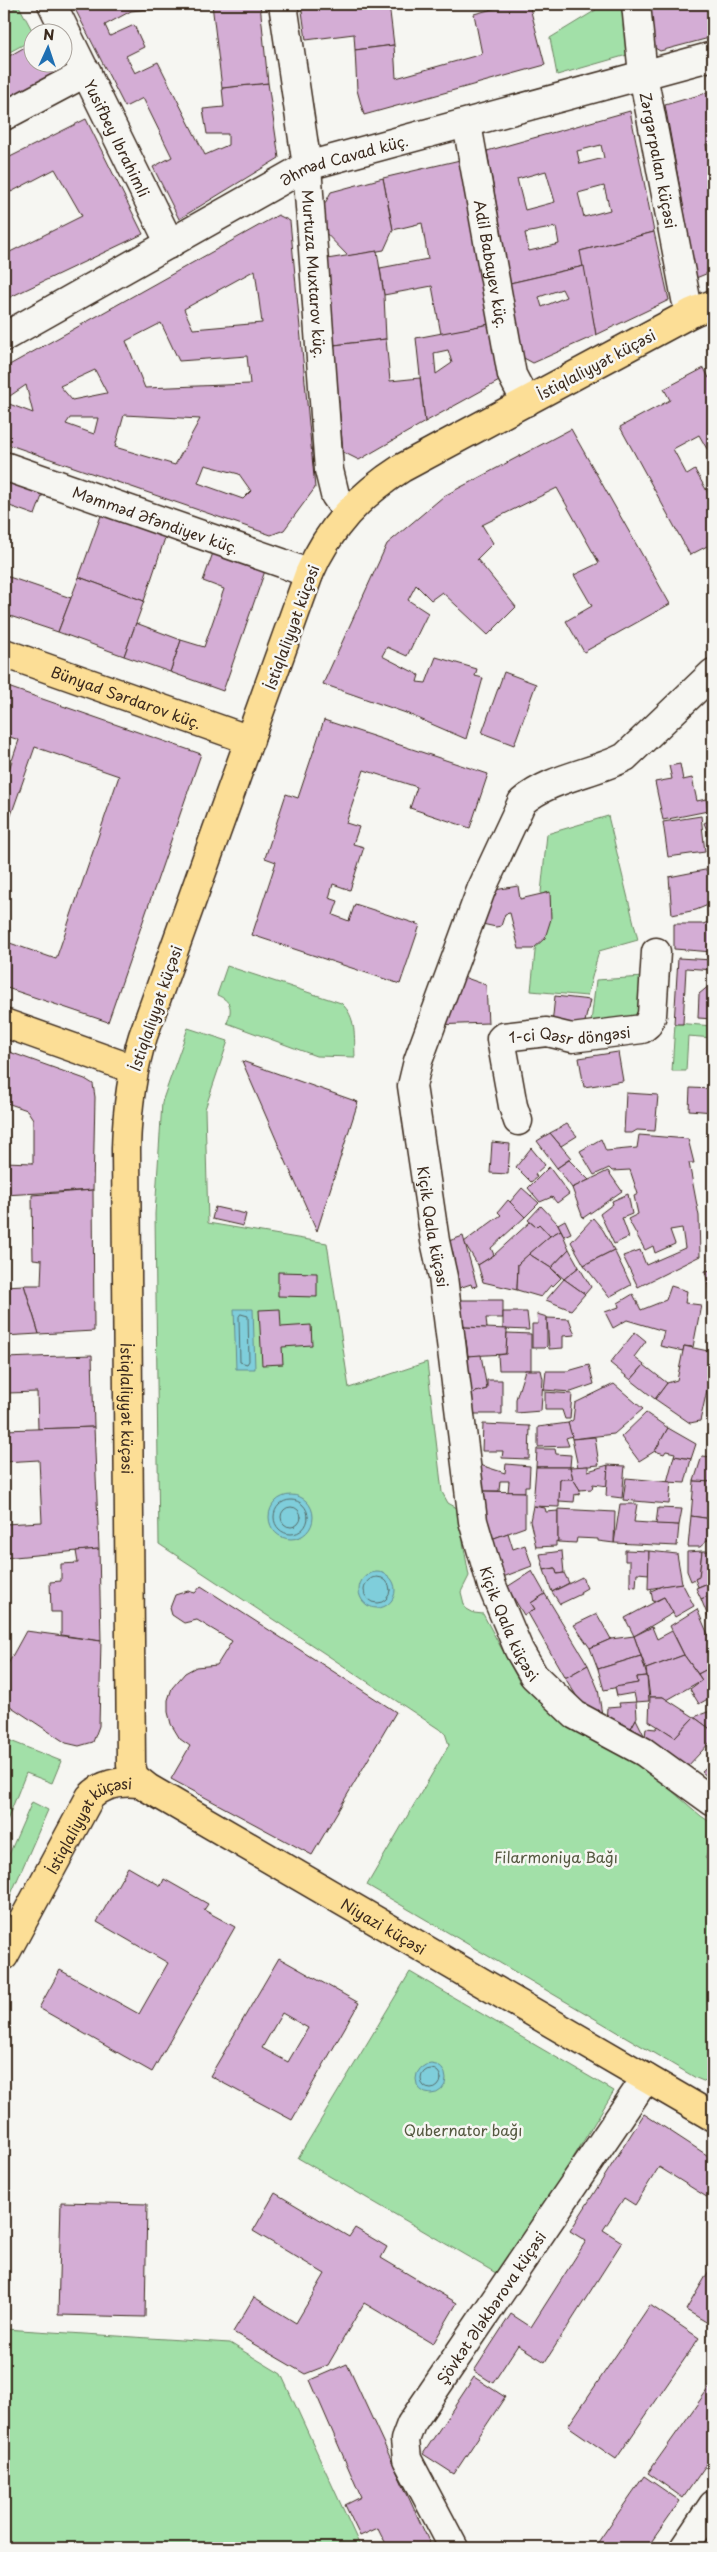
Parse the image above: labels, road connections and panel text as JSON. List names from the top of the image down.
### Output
{
  "streets": {
    "main road": ["İstiqlaliyyət küçəsi", "Bünyad Sərdarov küç.", "Niyazi küçəsi"],
    "street": [
      "Yusifbey Ibrahimli",
      "Zərgərpalan küçəsi",
      "Əhməd Cavad küç.",
      "Adil Babayev küç.",
      "Murtuza Muxtarov küç.",
      "Məmməd Əfəndiyev küç.",
      "1-ci Qəsr döngəsi",
      "Kiçik Qala küçəsi",
      "Şövkət Ələkbərova küçəsi"
    ]
  },
  "crossings": [
    ["Yusifbey Ibrahimli", "Əhməd Cavad küç."],
    ["Zərgərpalan küçəsi", "Əhməd Cavad küç."],
    ["Zərgərpalan küçəsi", "İstiqlaliyyət küçəsi"],
    ["Əhməd Cavad küç.", "Adil Babayev küç."],
    ["Əhməd Cavad küç.", "Murtuza Muxtarov küç."],
    ["Adil Babayev küç.", "İstiqlaliyyət küçəsi"],
    ["Murtuza Muxtarov küç.", "İstiqlaliyyət küçəsi"],
    ["İstiqlaliyyət küçəsi", "Məmməd Əfəndiyev küç."],
    ["İstiqlaliyyət küçəsi", "Bünyad Sərdarov küç."],
    ["İstiqlaliyyət küçəsi", "Niyazi küçəsi"],
    ["Niyazi küçəsi", "Şövkət Ələkbərova küçəsi"]
  ],
  "parks": ["Filarmoniya Bağı", "Qubernator bağı"],
  "north": "top"
}
